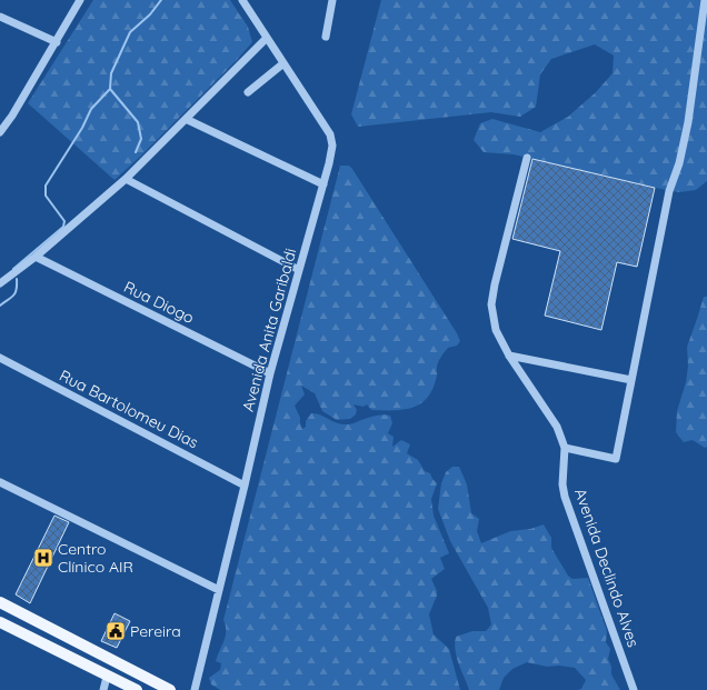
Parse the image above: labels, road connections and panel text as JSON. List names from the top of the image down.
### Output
{
  "streets": {
    "street": [
      "Rua Diogo",
      "Avenida Anita Garibaldi",
      "Rua Bartolomeu Dias",
      "Avenida Declindo Alves"
    ]
  },
  "crossings": [
    ["Rua Diogo", "Avenida Anita Garibaldi"],
    ["Avenida Anita Garibaldi", "Rua Bartolomeu Dias"]
  ],
  "places": {
    "hospital": ["Centro Clínico AIR"],
    "public building": ["Pereira"]
  }
}
